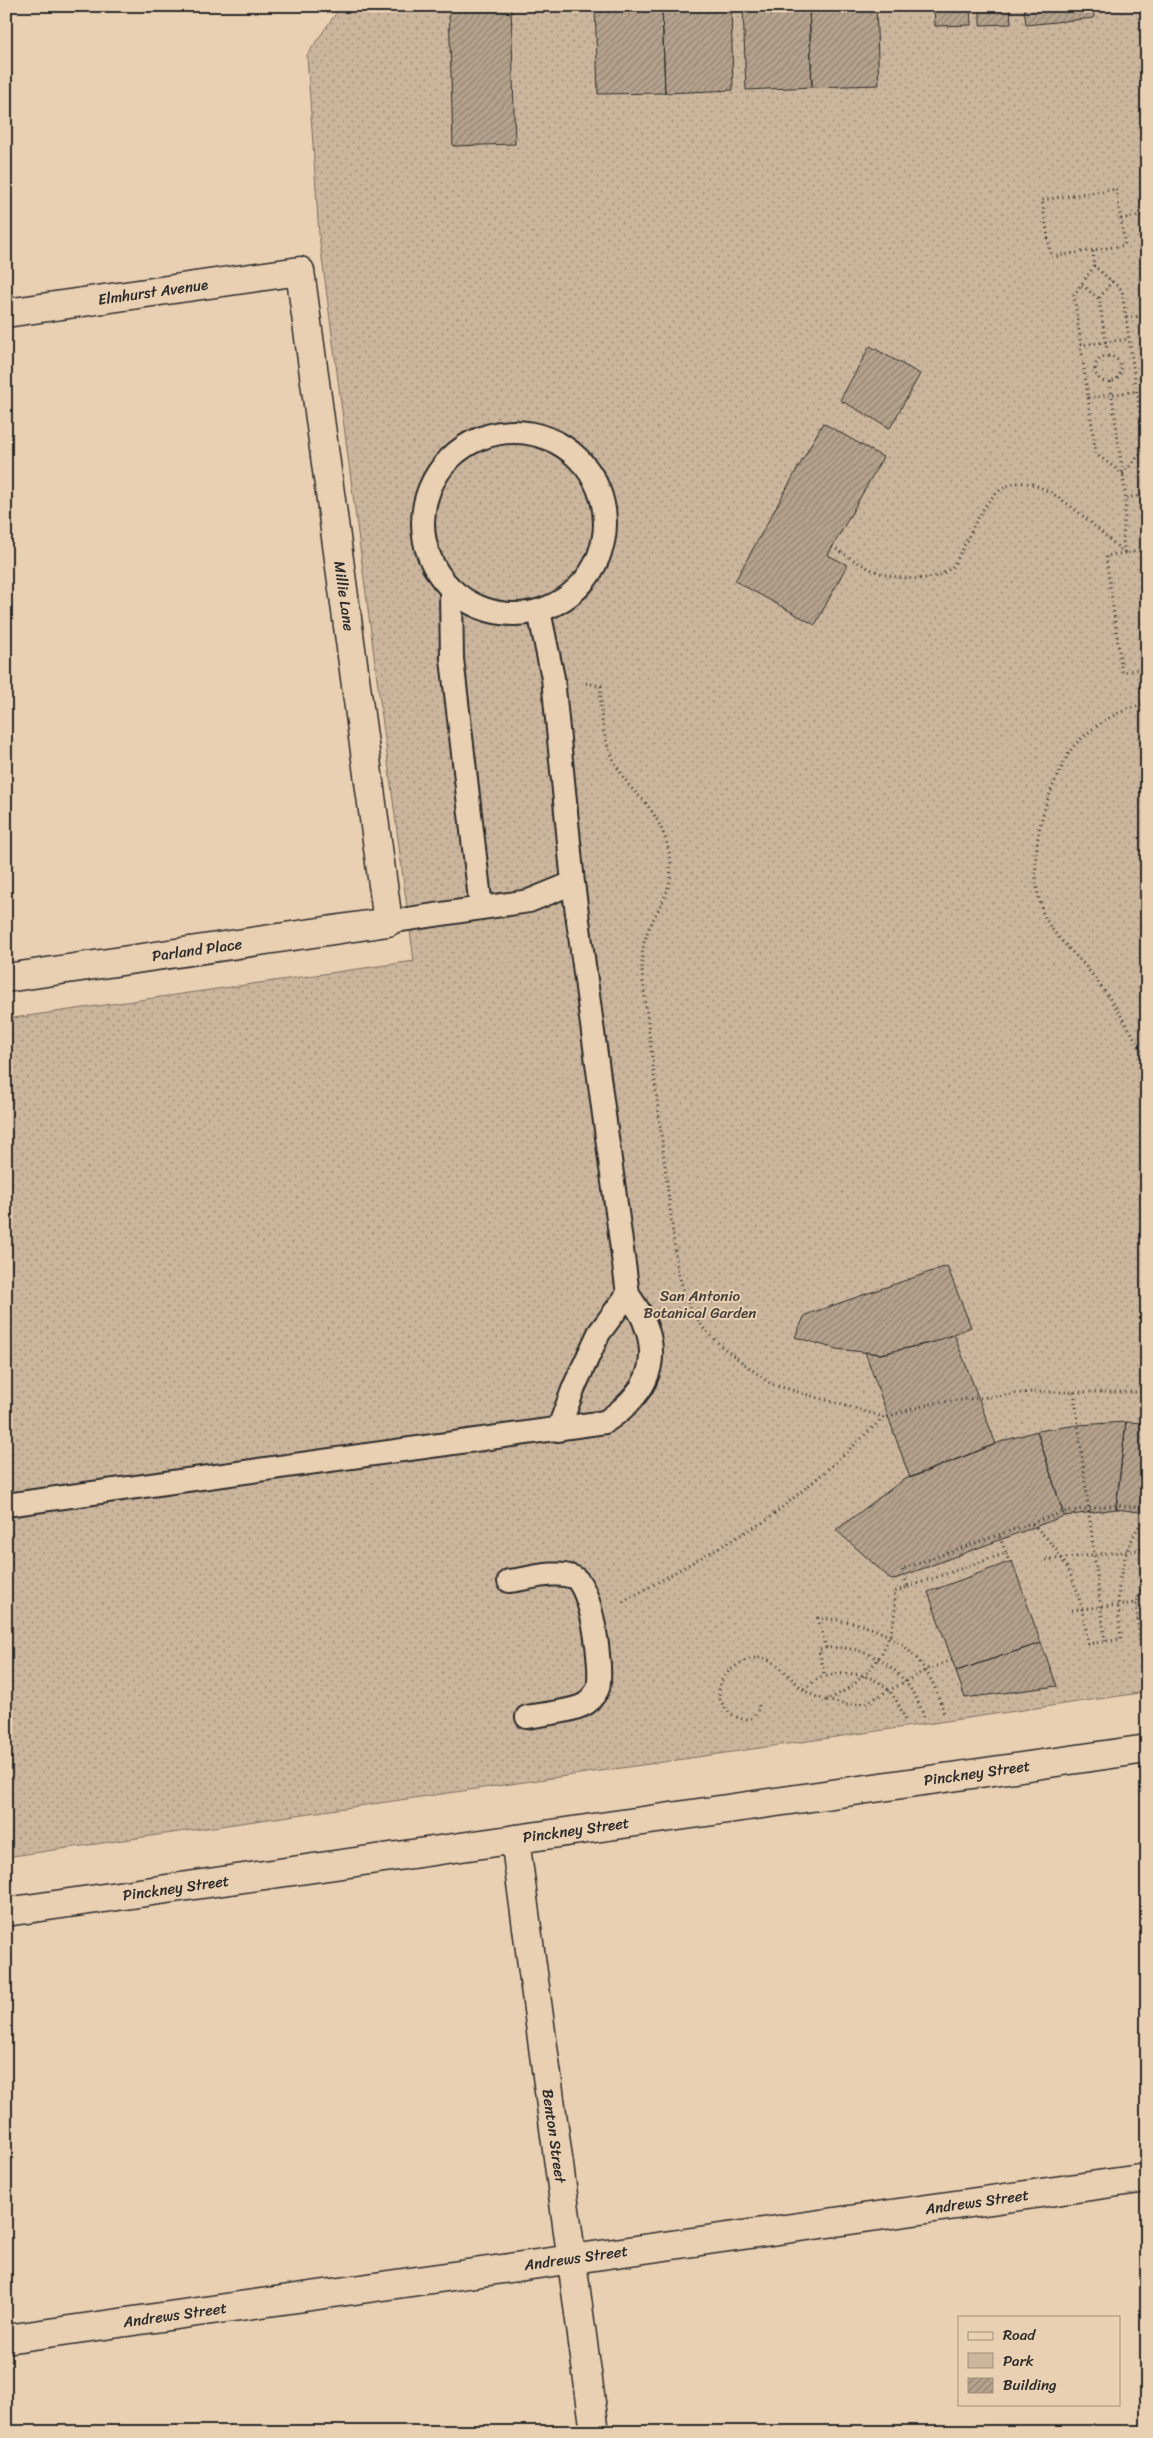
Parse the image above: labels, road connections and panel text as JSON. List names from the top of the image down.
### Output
{
  "streets": {
    "street": [
      "Elmhurst Avenue",
      "Millie Lane",
      "Parland Place",
      "Pinckney Street",
      "Benton Street",
      "Andrews Street"
    ]
  },
  "crossings": [
    ["Elmhurst Avenue", "Millie Lane"],
    ["Millie Lane", "Parland Place"],
    ["Pinckney Street", "Benton Street"],
    ["Benton Street", "Andrews Street"]
  ],
  "parks": ["San Antonio Botanical Garden"],
  "legend": ["Road", "Park", "Building"]
}
